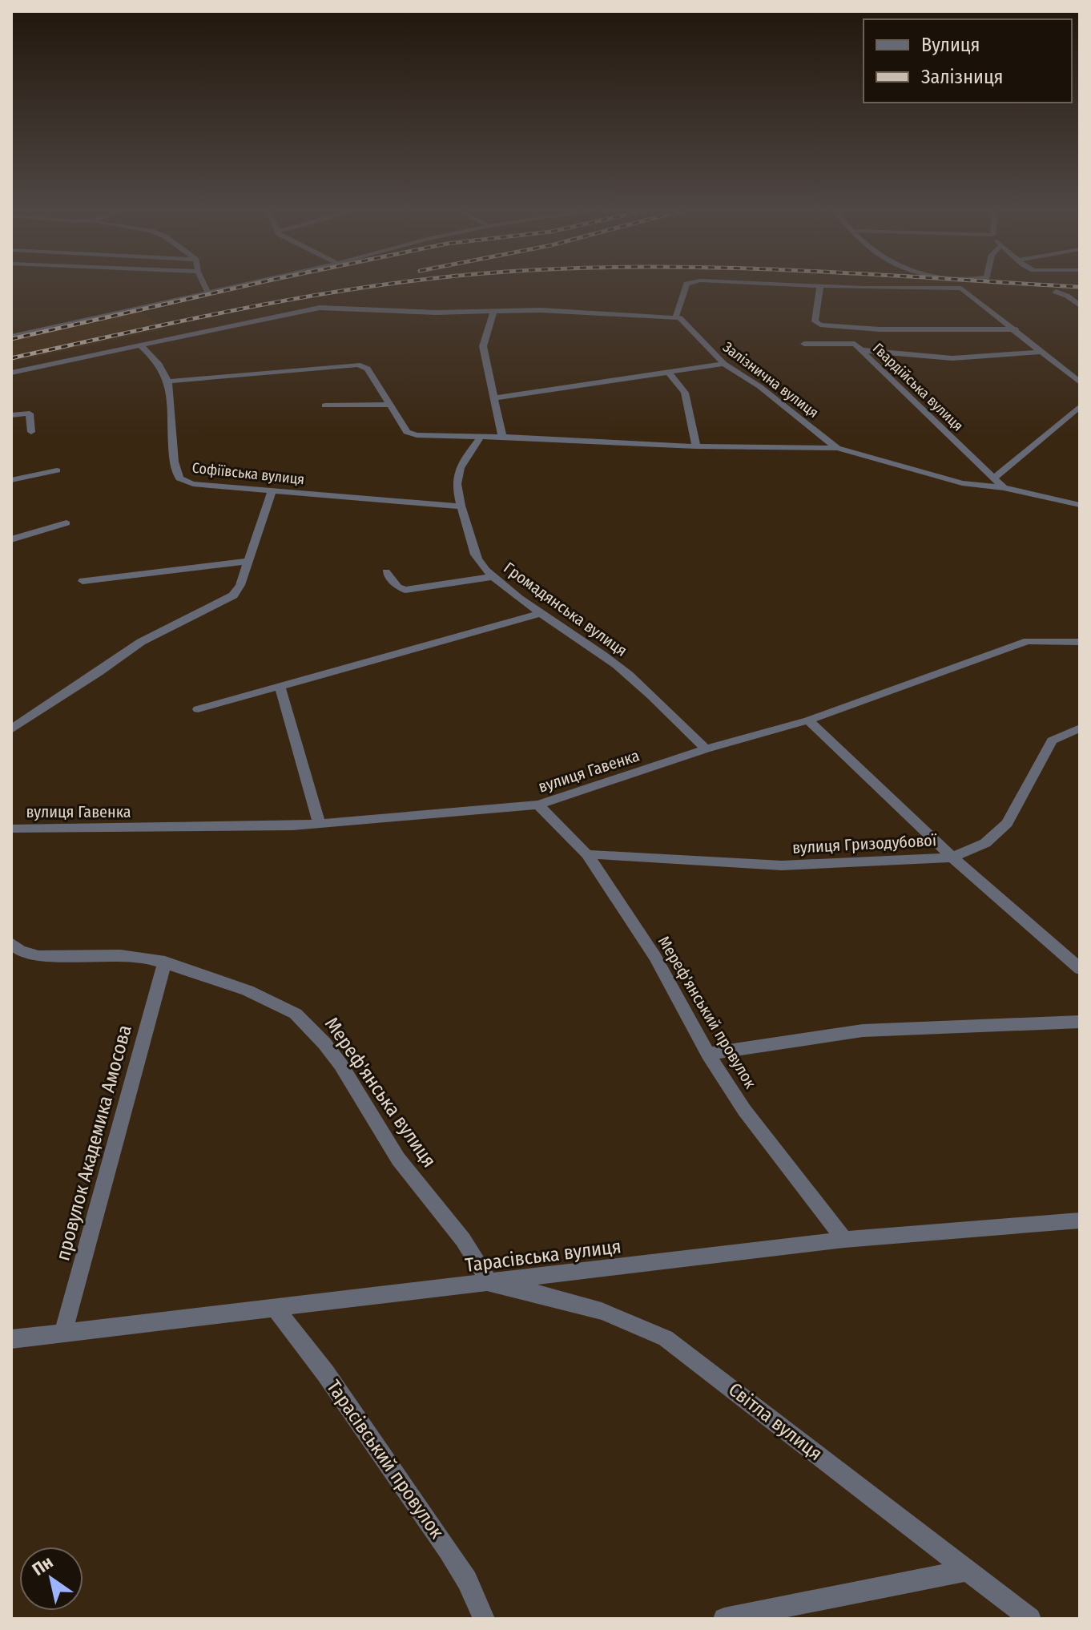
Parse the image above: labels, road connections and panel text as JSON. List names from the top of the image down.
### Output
{
  "streets": {
    "street": [
      "Залізнична вулиця",
      "Гвардійська вулиця",
      "Софіївська вулиця",
      "Громадянська вулиця",
      "вулиця Гавенка",
      "вулиця Гризодубової",
      "Мереф'янський провулок",
      "Мереф'янська вулиця",
      "провулок Академика Амосова",
      "Тарасівська вулиця",
      "Світла вулиця",
      "Тарасівський провулок"
    ]
  },
  "crossings": [
    ["Софіївська вулиця", "Громадянська вулиця"],
    ["Громадянська вулиця", "вулиця Гавенка"],
    ["вулиця Гавенка", "Мереф'янський провулок"],
    ["вулиця Гризодубової", "Мереф'янський провулок"],
    ["Мереф'янський провулок", "Тарасівська вулиця"],
    ["Мереф'янська вулиця", "провулок Академика Амосова"],
    ["Мереф'янська вулиця", "Тарасівська вулиця"],
    ["Мереф'янська вулиця", "Світла вулиця"],
    ["провулок Академика Амосова", "Тарасівська вулиця"],
    ["Тарасівська вулиця", "Світла вулиця"],
    ["Тарасівська вулиця", "Тарасівський провулок"]
  ],
  "legend": ["Вулиця", "Залізниця"],
  "north": "top left"
}
